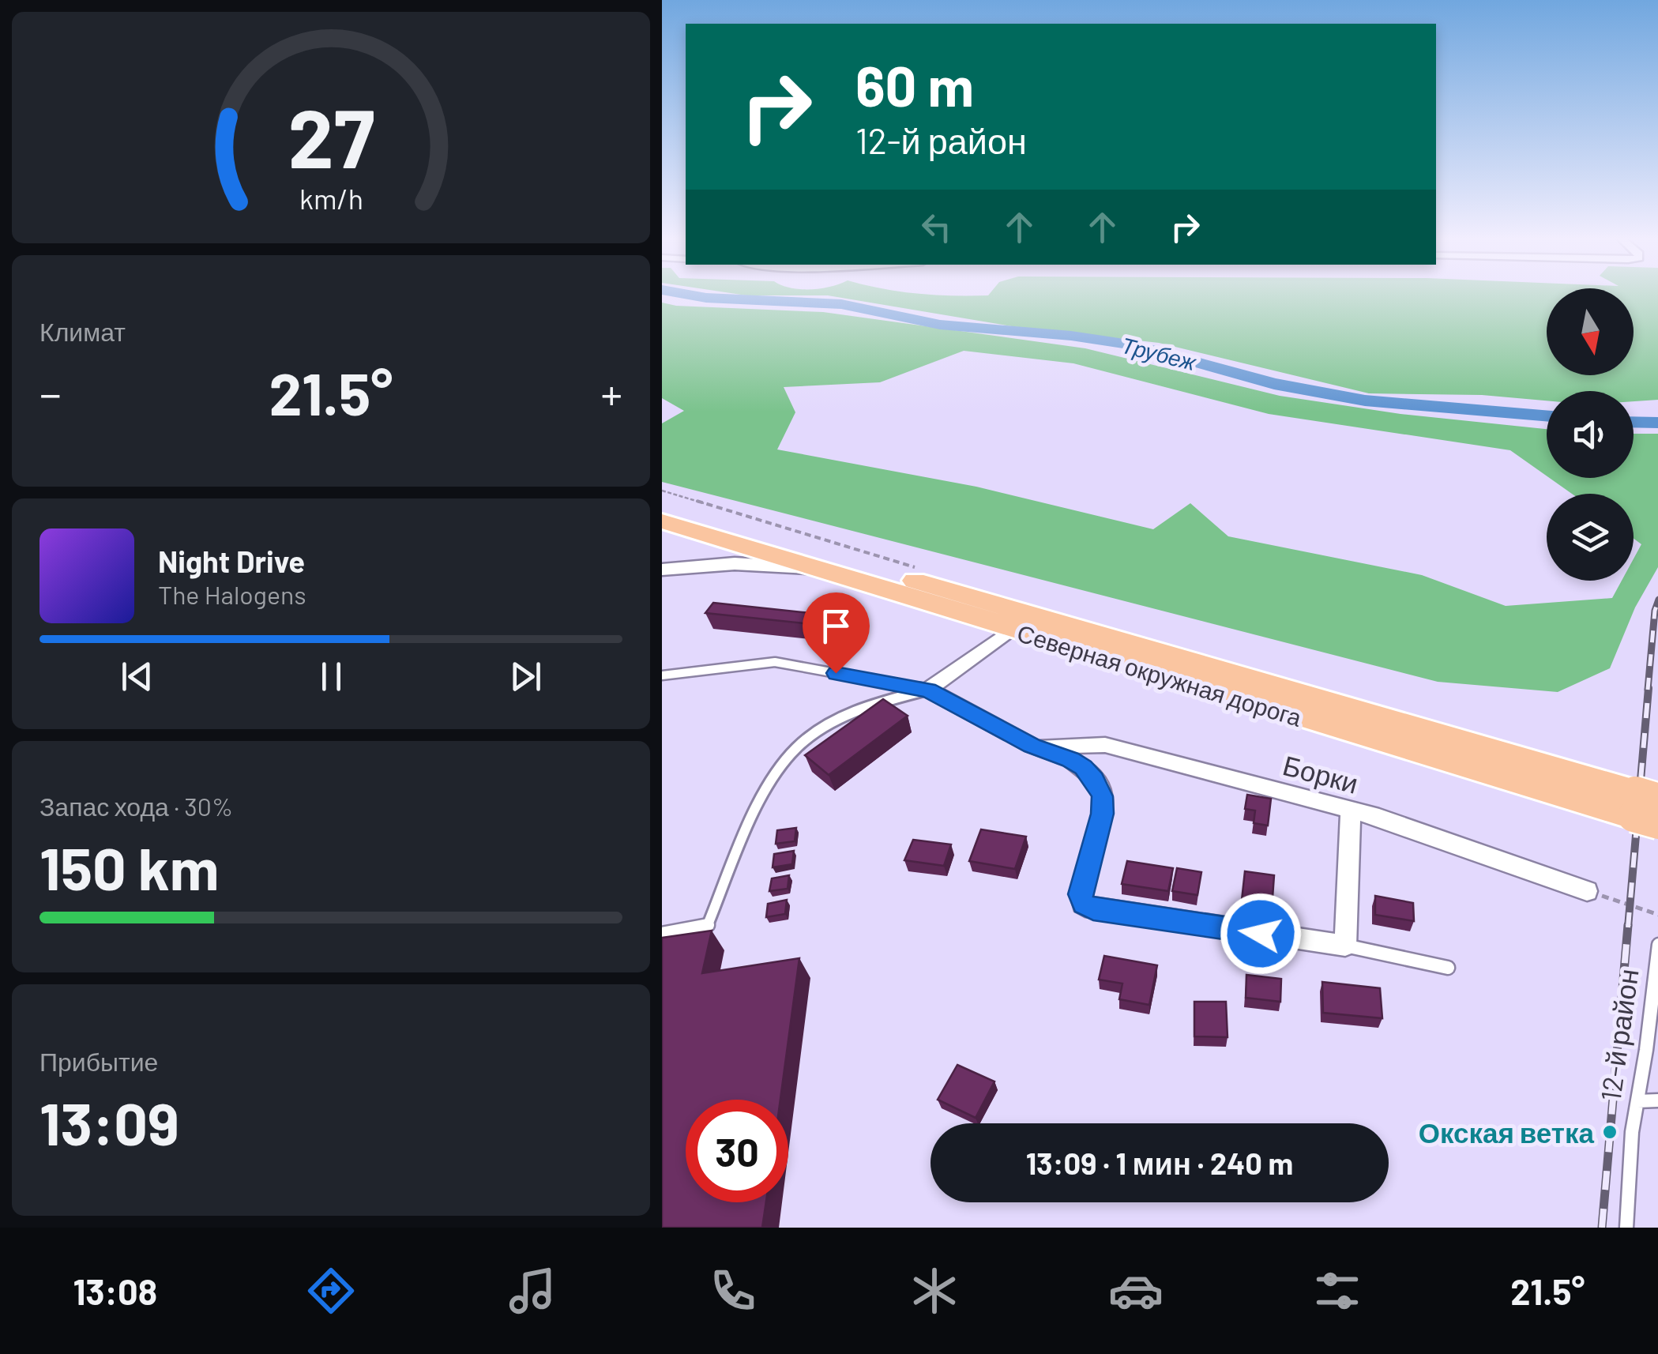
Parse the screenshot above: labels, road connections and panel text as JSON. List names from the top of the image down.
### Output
{
  "streets": {
    "main road": ["Северная окружная дорога"],
    "street": ["Борки"],
    "lane": ["12-й район"]
  },
  "water": ["Трубеж"],
  "places": ["Окская ветка"],
  "north": "bottom",
  "page": {
    "turn": ["60 m", "12-й район"],
    "tile": [
      "Климат",
      ["Запас хода · 30%", "150 km"],
      ["Прибытие", "13:09"]
    ],
    "heat": ["−", "21.5°", "+"],
    "song": ["Night Drive", "The Halogens"],
    "limit": "30",
    "trip": "13:09 · 1 мин · 240 m",
    "tabs": ["13:08", "21.5°"],
    "gauge": ["27", "km/h"]
  }
}
